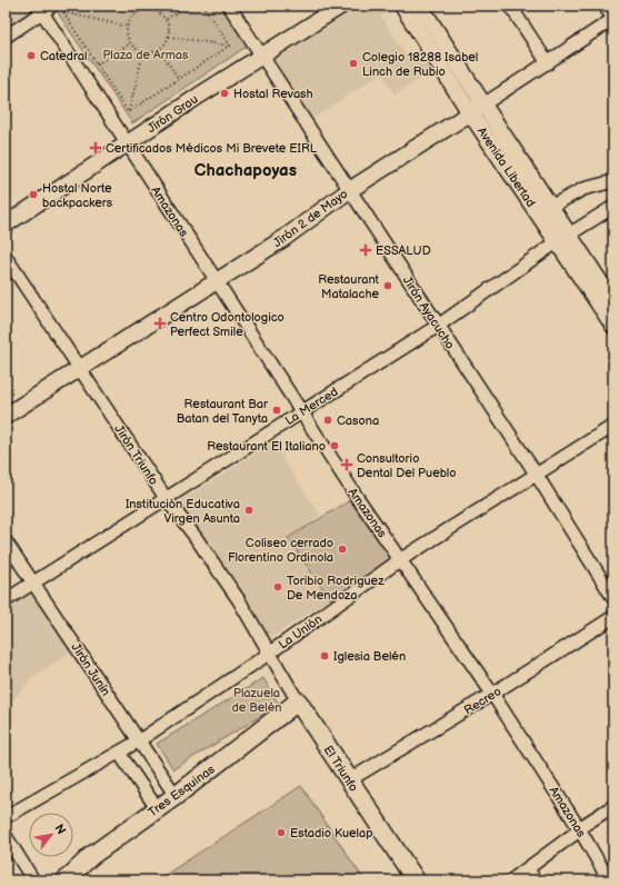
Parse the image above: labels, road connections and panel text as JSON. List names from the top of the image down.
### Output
{
  "streets": {
    "highway": ["El Triunfo", "Tres Esquinas"],
    "main road": ["Jirón Grau", "Avenida Libertad", "Jirón 2 de Mayo"],
    "street": [
      "Amazonas",
      "Jirón Ayacucho",
      "La Merced",
      "Jirón Triunfo",
      "La Unión",
      "Jirón Junín",
      "Recreo"
    ]
  },
  "crossings": [
    ["Jirón Grau", "Amazonas"],
    ["Jirón Grau", "Jirón Ayacucho"],
    ["Avenida Libertad", "Jirón 2 de Mayo"],
    ["Avenida Libertad", "La Merced"],
    ["Amazonas", "Jirón 2 de Mayo"],
    ["Amazonas", "La Merced"],
    ["Amazonas", "La Unión"],
    ["Amazonas", "Recreo"],
    ["Jirón 2 de Mayo", "Jirón Ayacucho"],
    ["Jirón 2 de Mayo", "Jirón Triunfo"],
    ["Jirón Ayacucho", "La Merced"],
    ["Jirón Ayacucho", "La Unión"],
    ["La Merced", "Jirón Triunfo"],
    ["La Merced", "Jirón Junín"],
    ["Jirón Triunfo", "La Unión"],
    ["Jirón Triunfo", "El Triunfo"],
    ["La Unión", "Jirón Junín"],
    ["La Unión", "El Triunfo"],
    ["Jirón Junín", "Tres Esquinas"],
    ["Recreo", "El Triunfo"],
    ["El Triunfo", "Tres Esquinas"]
  ],
  "districts": ["Chachapoyas"],
  "parks": ["Plaza de Armas", "Plazuela de Belén"],
  "places": {
    "other": [
      "Catedral",
      "Colegio 18288 Isabel Linch de Rubio",
      "Hostal Revash",
      "Hostal Norte backpackers",
      "Restaurant Matalache",
      "Restaurant Bar Batan del Tanyta",
      "Casona",
      "Restaurant El Italiano",
      "Institución Educativa Virgen Asunta",
      "Coliseo cerrado Florentino Ordinola",
      "Toribio Rodriguez De Mendoza",
      "Iglesia Belén",
      "Estadio Kuelap"
    ],
    "health": [
      "Certificados Médicos Mi Brevete EIRL",
      "ESSALUD",
      "Centro Odontologico Perfect Smile",
      "Consultorio Dental Del Pueblo"
    ]
  },
  "north": "top right"
}
